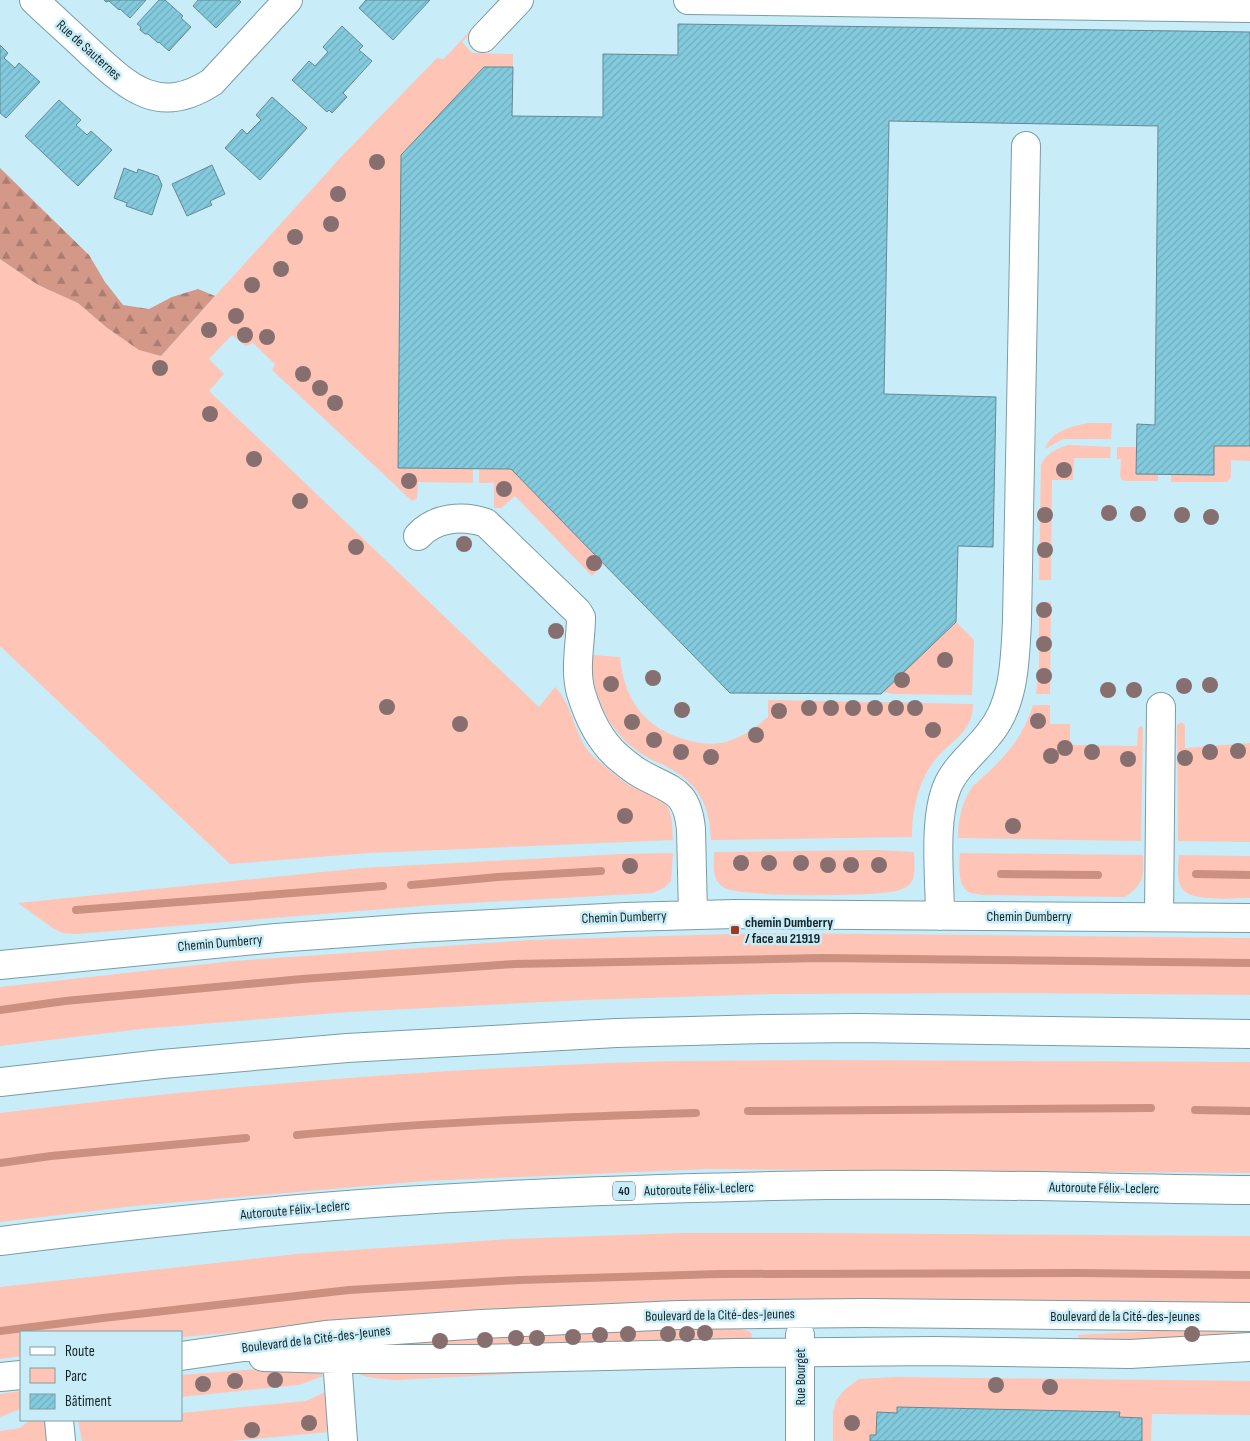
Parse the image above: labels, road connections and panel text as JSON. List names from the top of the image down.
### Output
{
  "streets": {
    "main road": [
      "Rue de Sauternes",
      "Chemin Dumberry",
      "Autoroute Félix-Leclerc",
      "40",
      "Boulevard de la Cité-des-Jeunes",
      "Rue Bourget"
    ]
  },
  "crossings": [
    ["Boulevard de la Cité-des-Jeunes", "Rue Bourget"]
  ],
  "places": {
    "transit": ["chemin Dumberry / face au 21919"]
  },
  "legend": ["Route", "Parc", "Bâtiment"]
}
